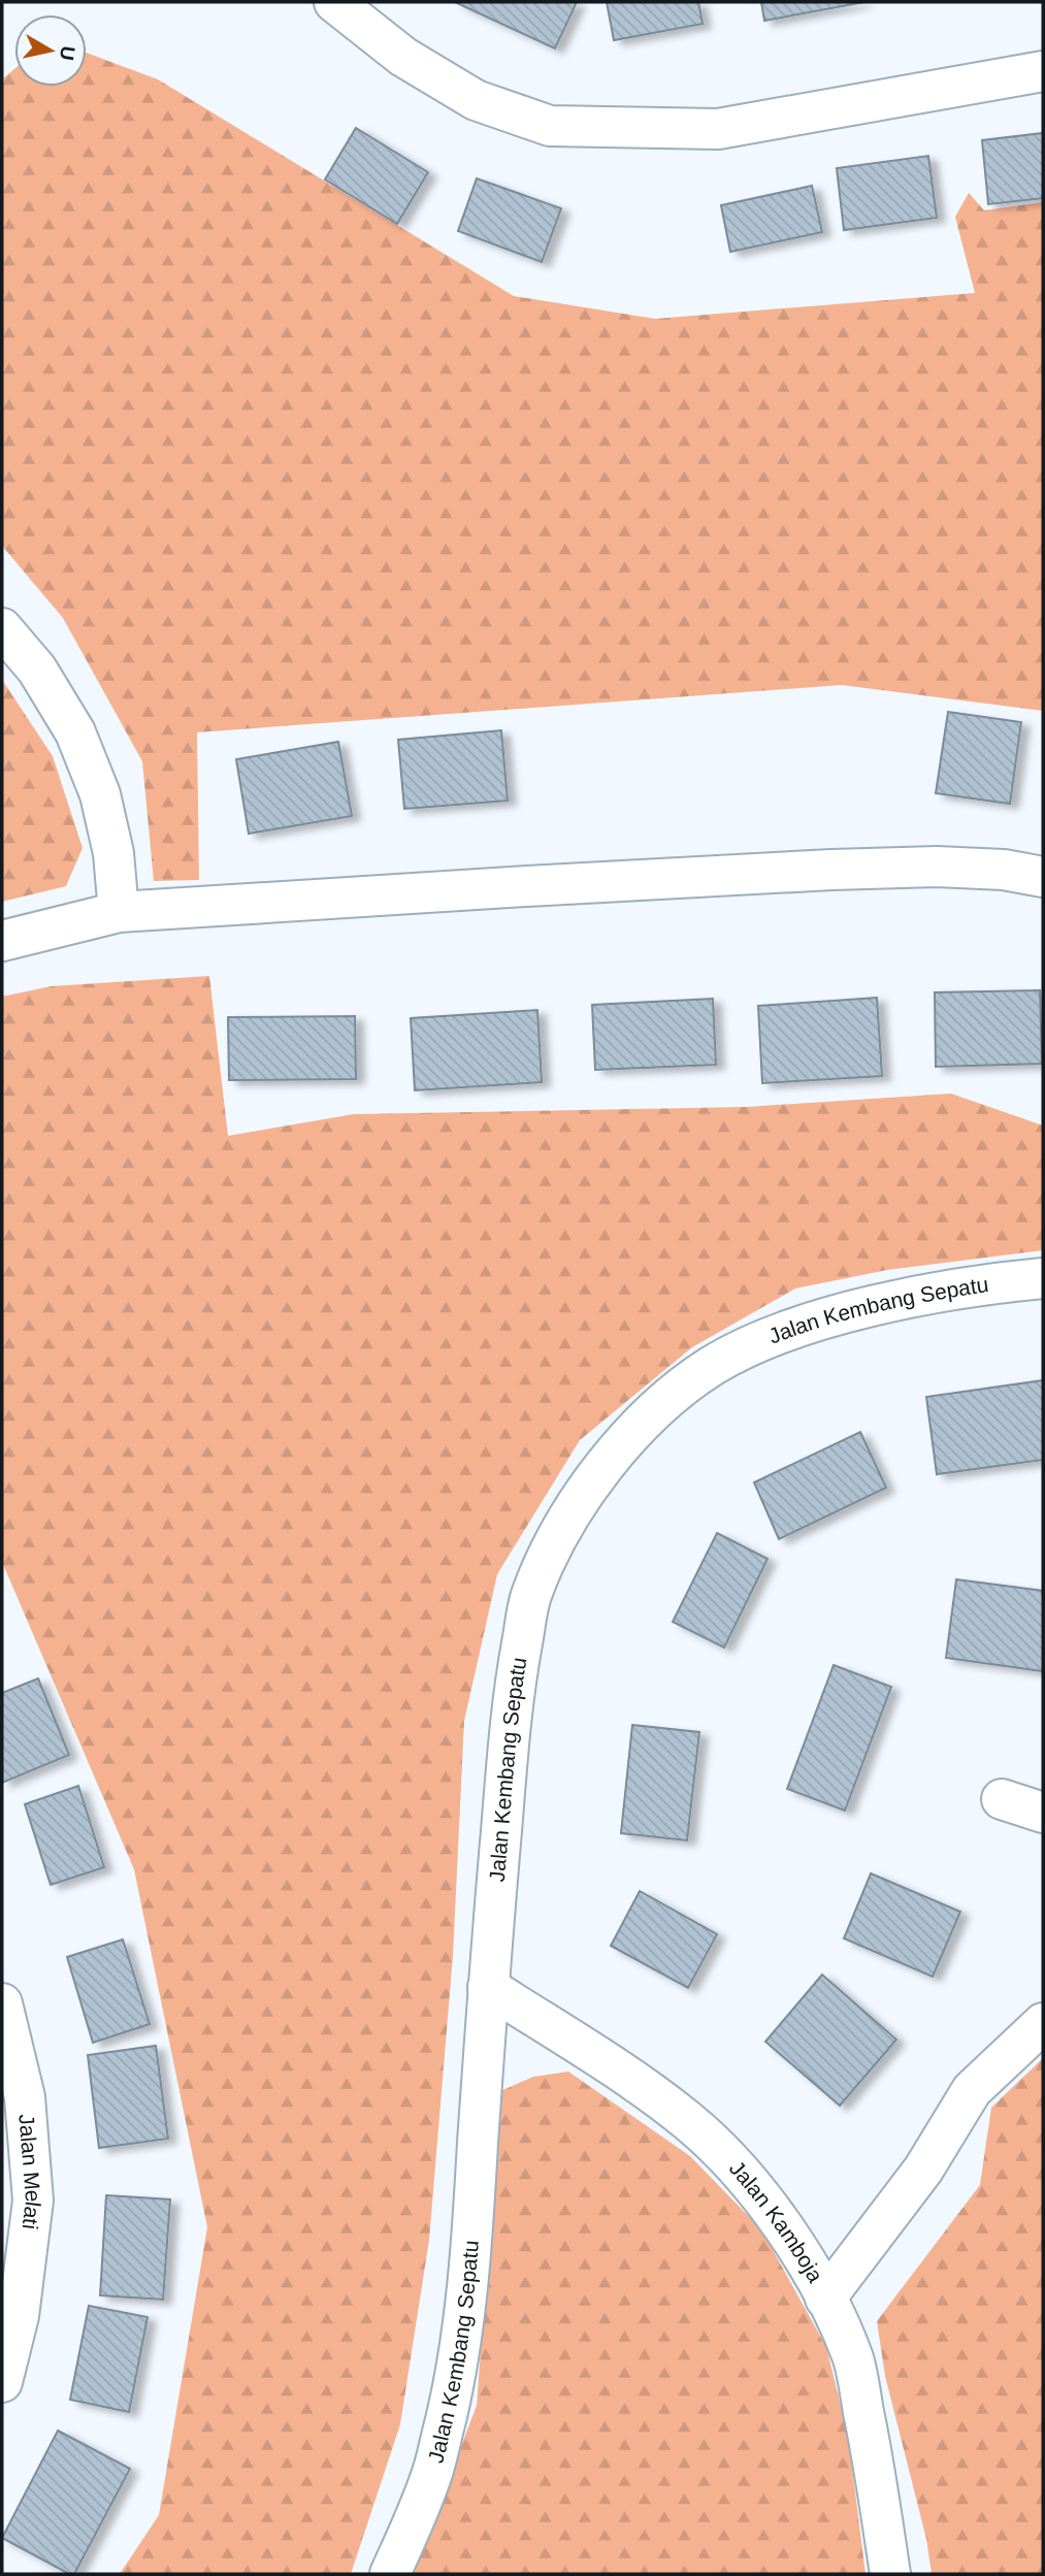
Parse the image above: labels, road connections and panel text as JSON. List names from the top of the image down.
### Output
{
  "streets": {
    "street": ["Jalan Kembang Sepatu", "Jalan Melati", "Jalan Kamboja"]
  },
  "crossings": [
    ["Jalan Kembang Sepatu", "Jalan Kamboja"]
  ],
  "north": "right"
}
